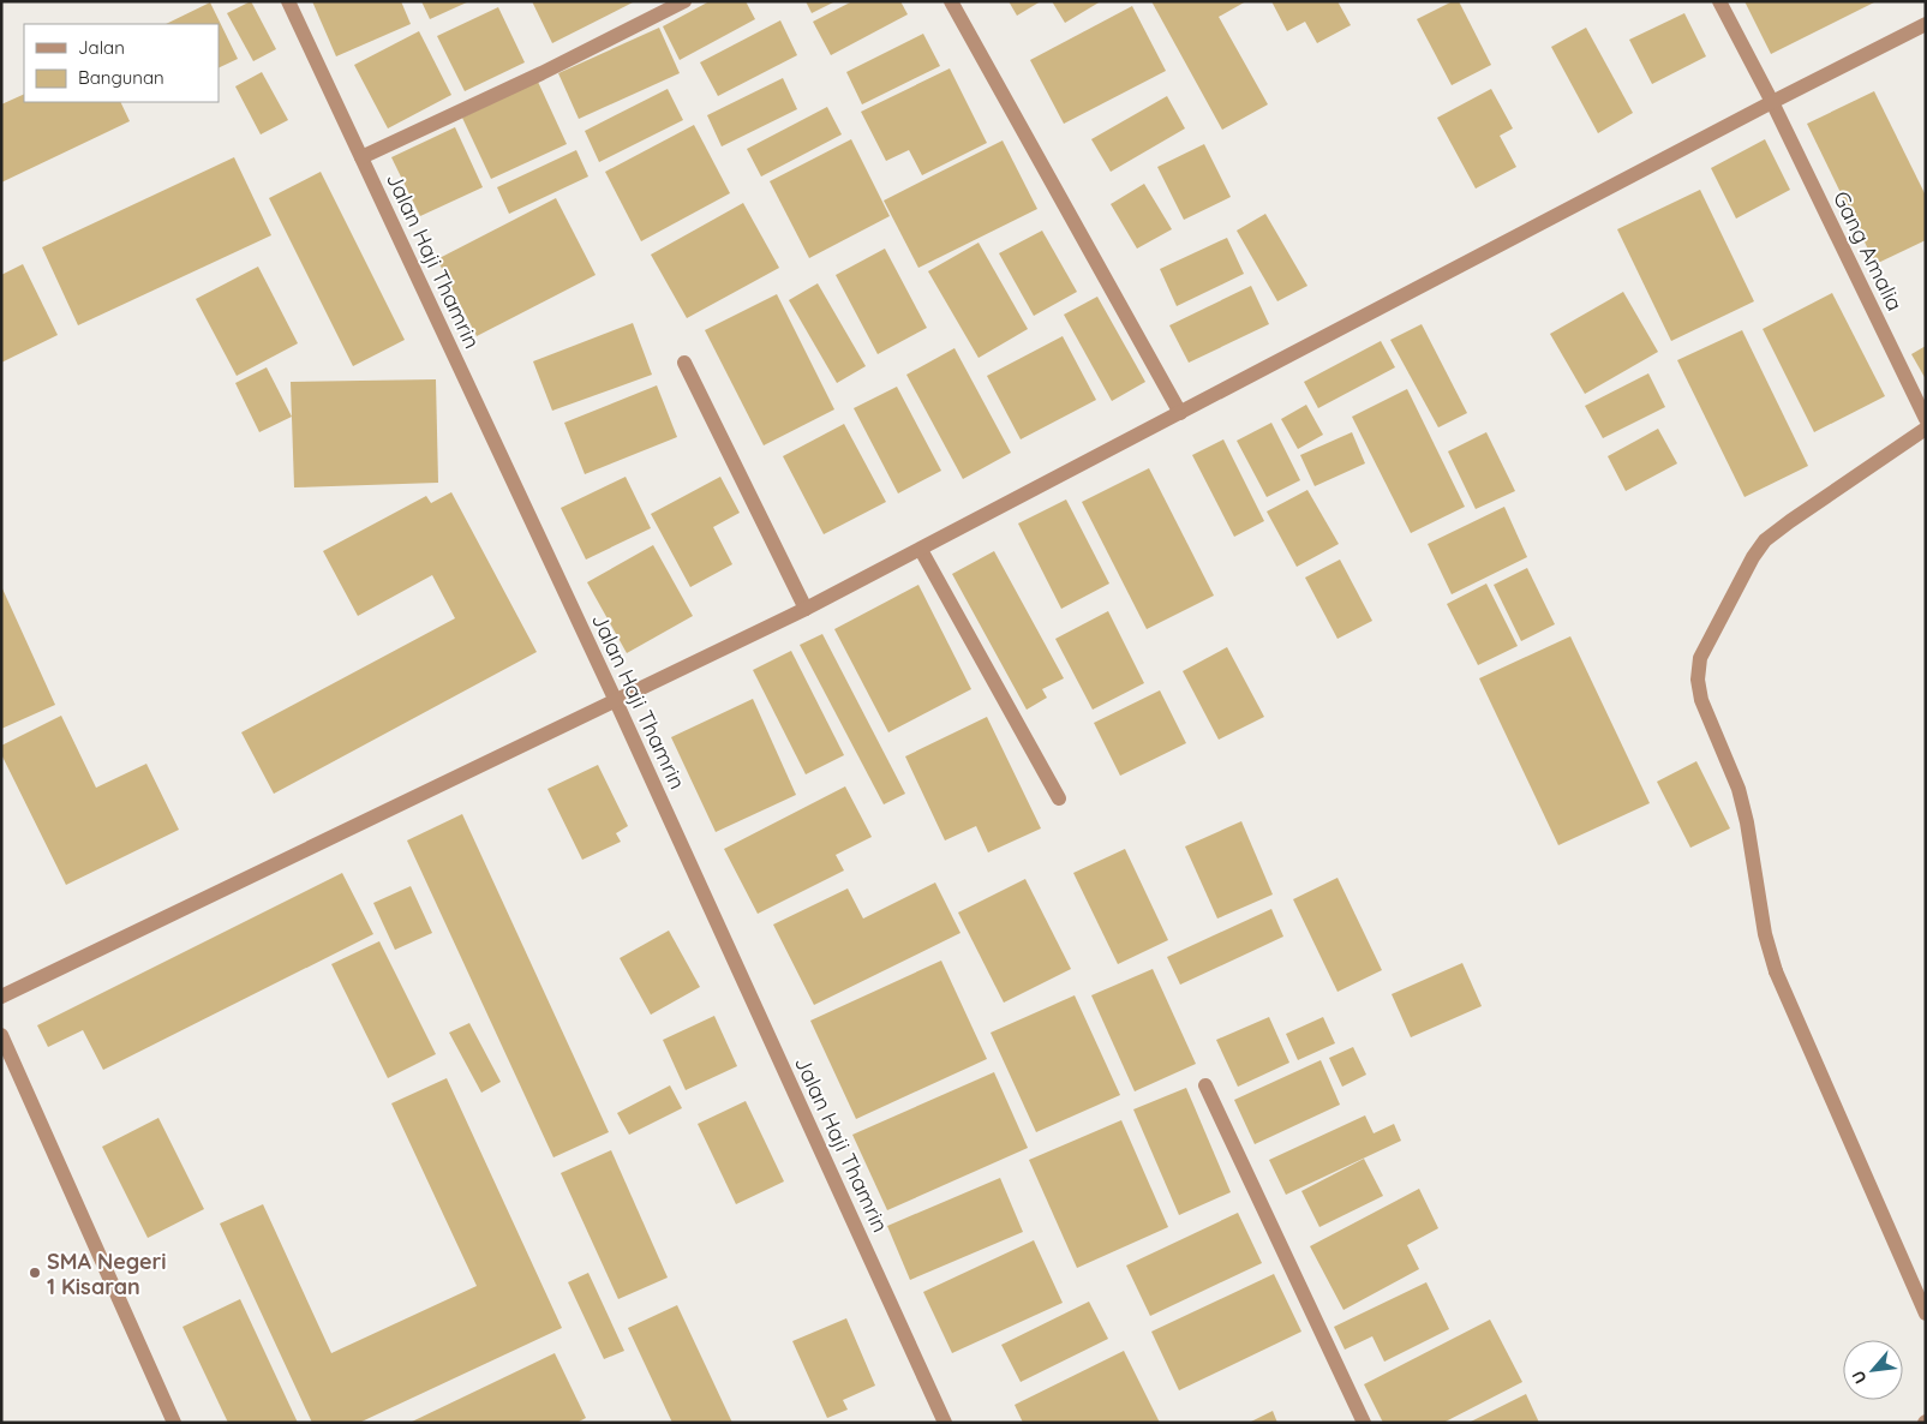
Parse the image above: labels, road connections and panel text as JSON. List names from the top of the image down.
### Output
{
  "streets": {
    "street": ["Gang Amalia", "Jalan Haji Thamrin"]
  },
  "places": ["SMA Negeri 1 Kisaran"],
  "legend": ["Jalan", "Bangunan"],
  "north": "bottom left"
}
